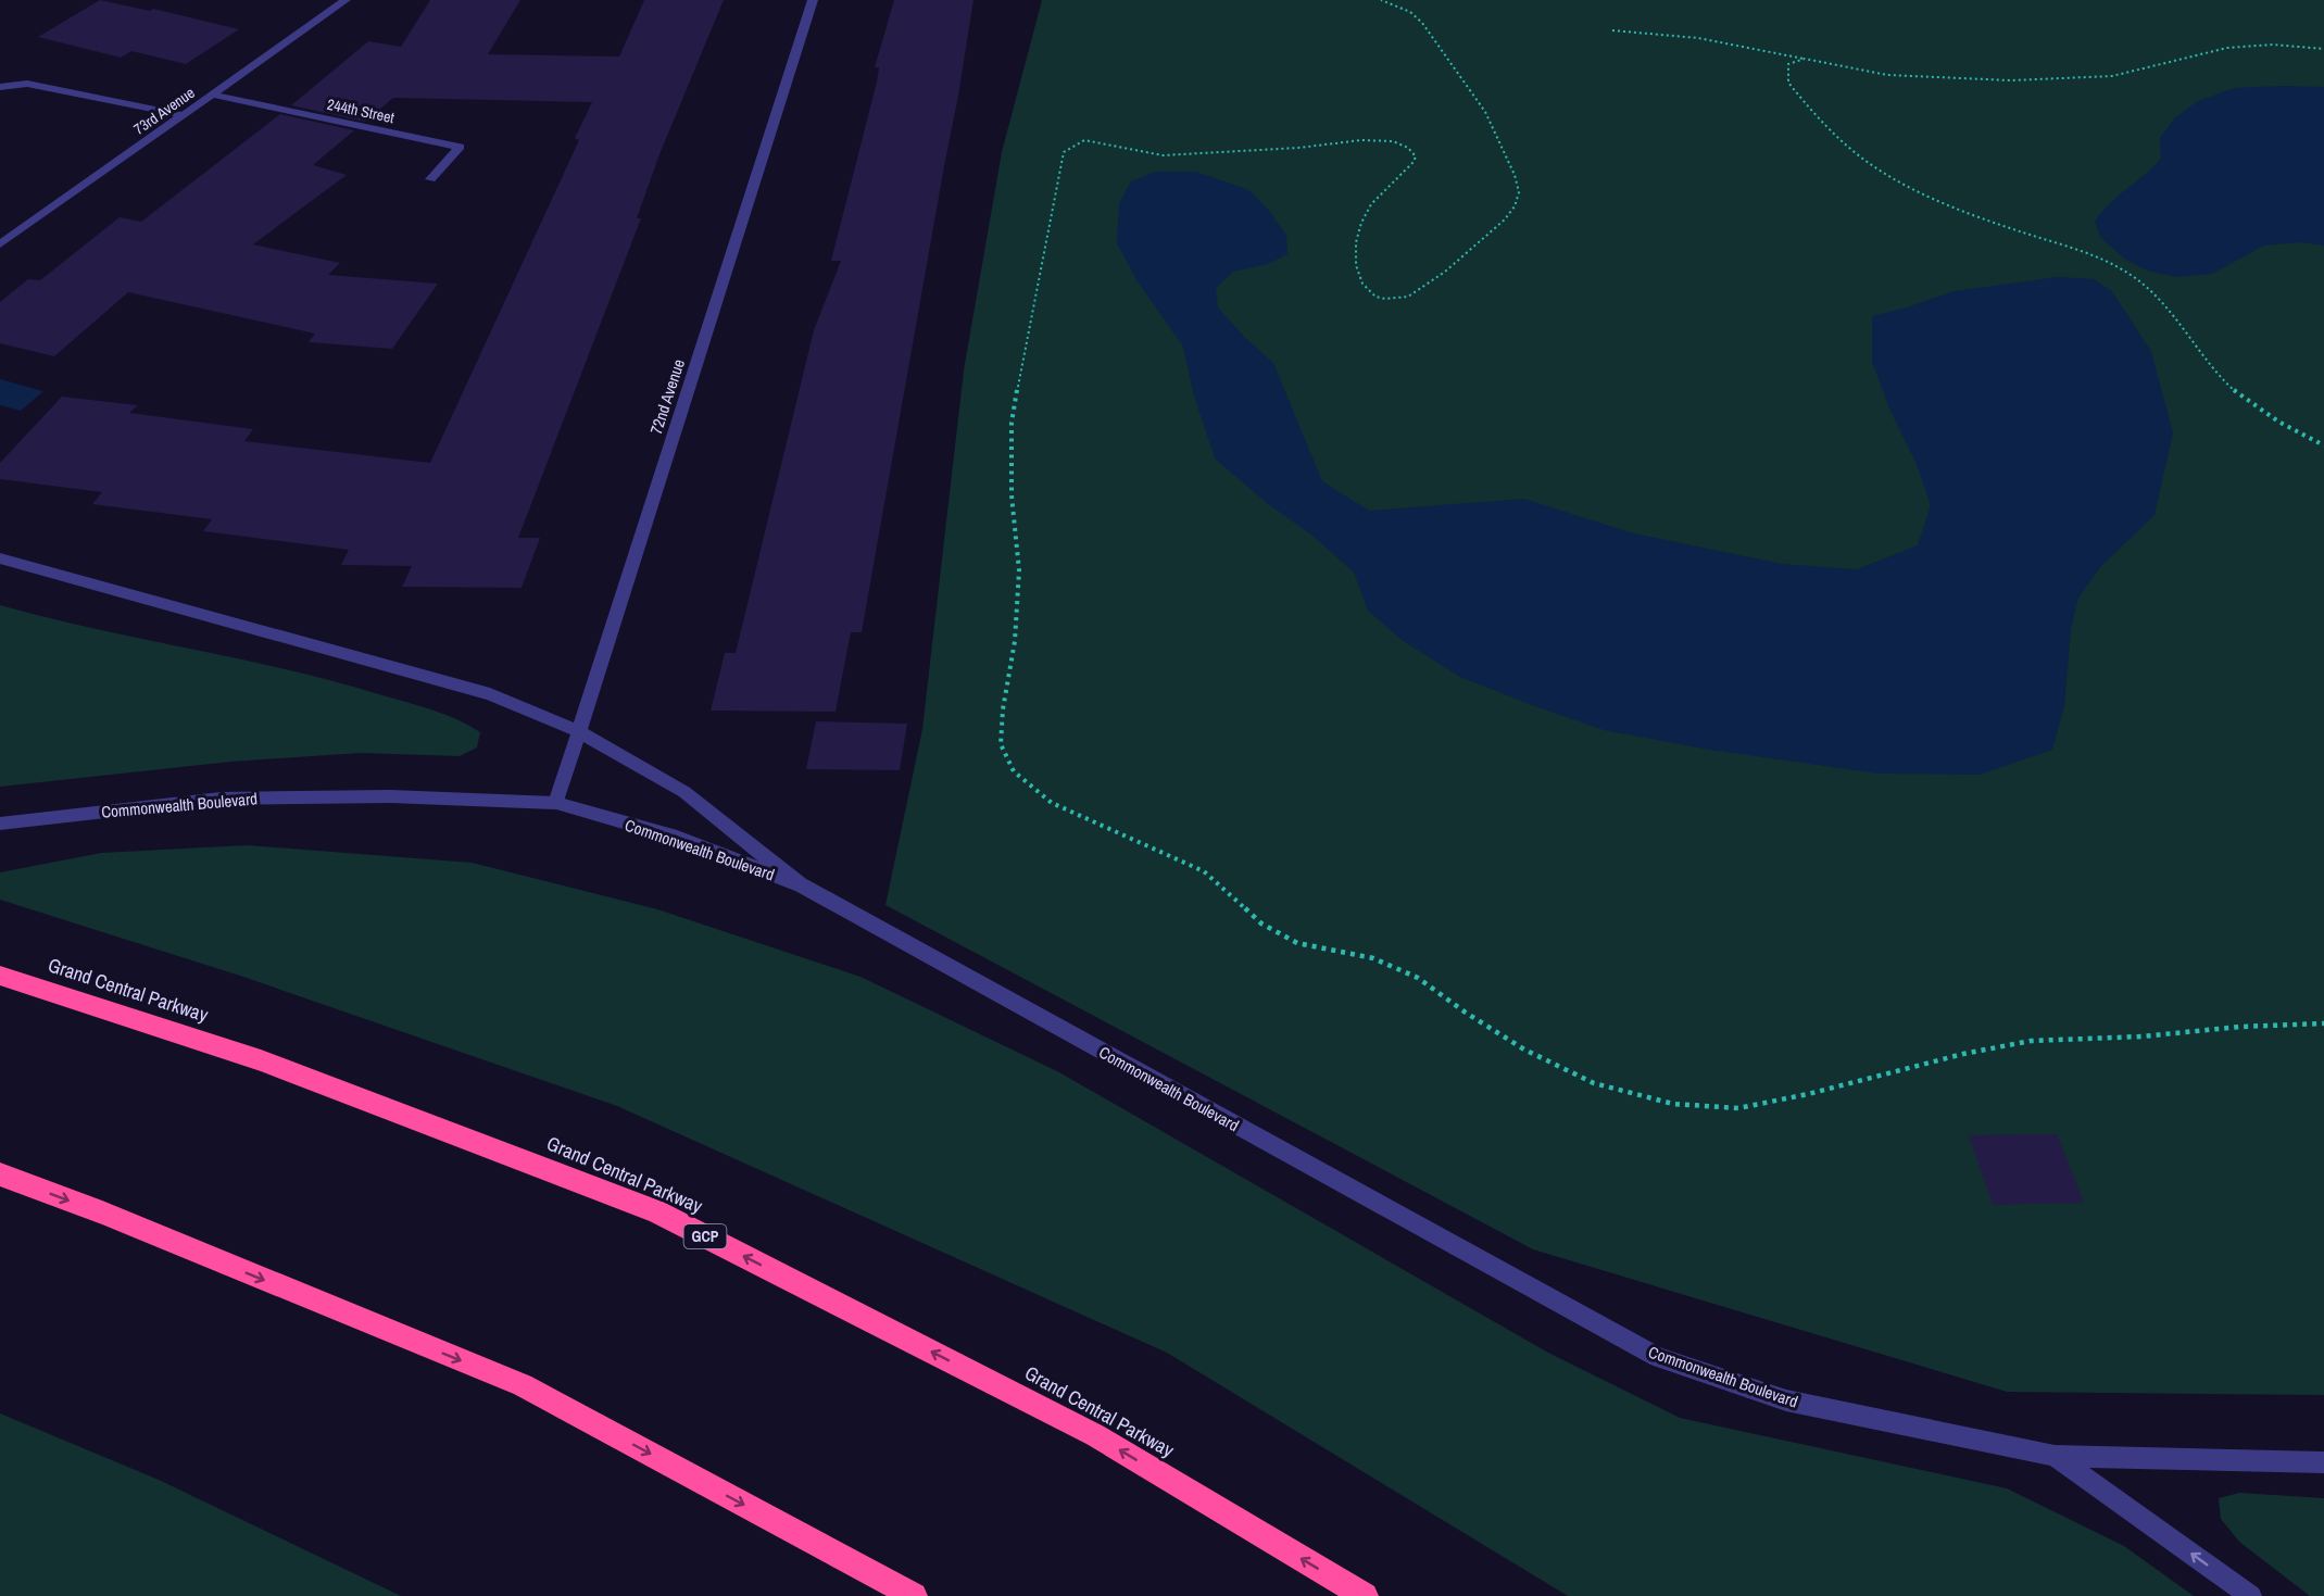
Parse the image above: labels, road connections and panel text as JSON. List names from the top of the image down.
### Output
{
  "streets": {
    "highway": ["Grand Central Parkway", "GCP"],
    "street": [
      "73rd Avenue",
      "244th Street",
      "72nd Avenue",
      "Commonwealth Boulevard"
    ]
  },
  "crossings": [
    ["73rd Avenue", "244th Street"],
    ["72nd Avenue", "Commonwealth Boulevard"]
  ],
  "one_way": ["Grand Central Parkway"]
}
